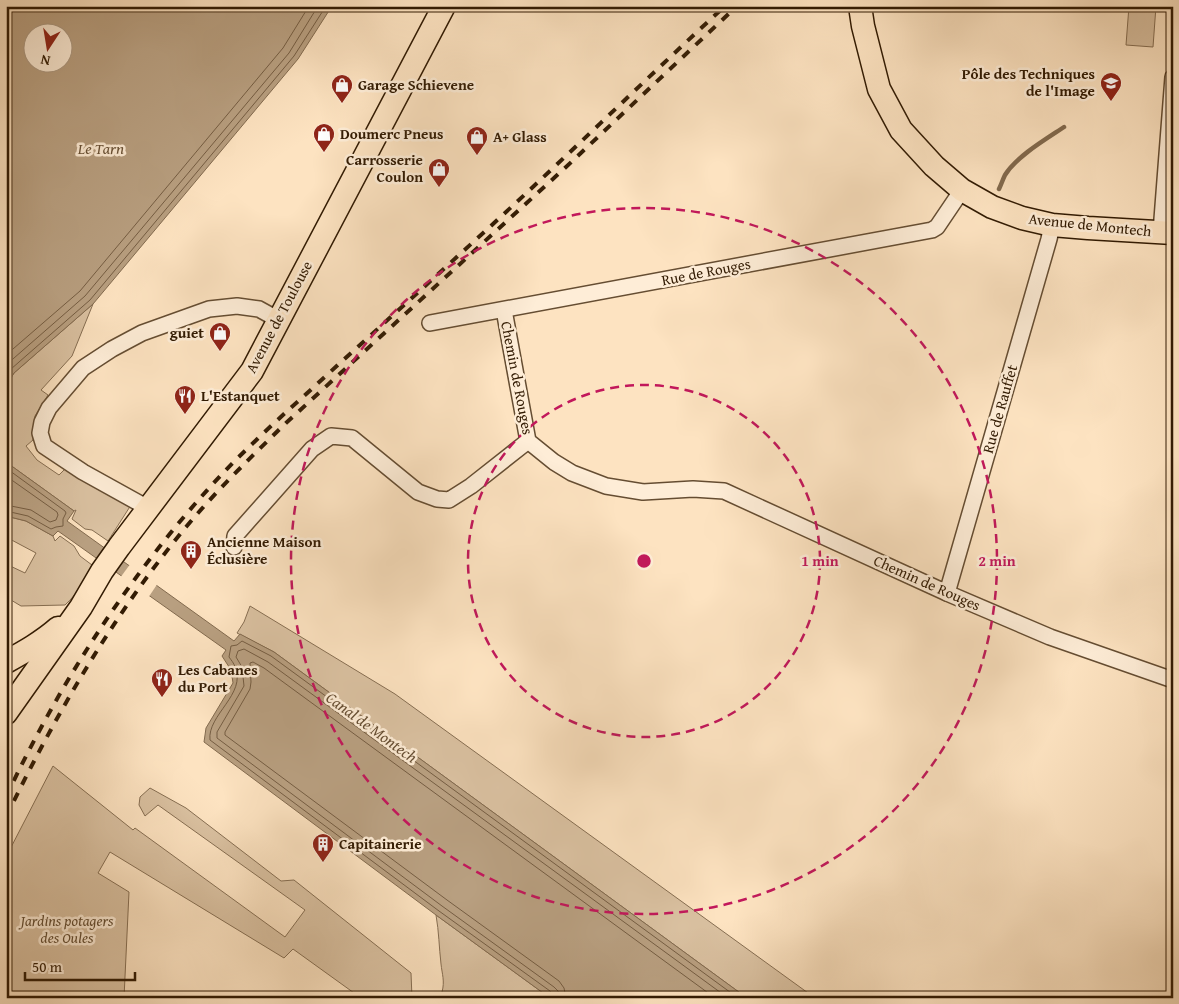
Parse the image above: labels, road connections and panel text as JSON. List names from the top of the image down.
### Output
{
  "streets": {
    "main road": ["Avenue de Montech", "Avenue de Toulouse"],
    "street": ["Rue de Rouges", "Chemin de Rouges", "Rue de Rauffet"]
  },
  "crossings": [
    ["Avenue de Montech", "Rue de Rouges"],
    ["Avenue de Montech", "Rue de Rauffet"],
    ["Rue de Rouges", "Chemin de Rouges"],
    ["Chemin de Rouges", "Rue de Rauffet"]
  ],
  "water": ["Le Tarn", "Canal de Montech"],
  "parks": ["Jardins potagers des Oules"],
  "places": {
    "school or university": ["Pôle des Techniques de l'Image"],
    "shop": [
      "Garage Schievene",
      "Doumerc Pneus",
      "A+ Glass",
      "Carrosserie Coulon",
      "guiet"
    ],
    "restaurant": ["L'Estanquet", "Les Cabanes du Port"],
    "building": ["Ancienne Maison Éclusière", "Capitainerie"]
  },
  "scale_bar": "50 m",
  "north": "bottom",
  "rings": ["1 min", "2 min"]
}
